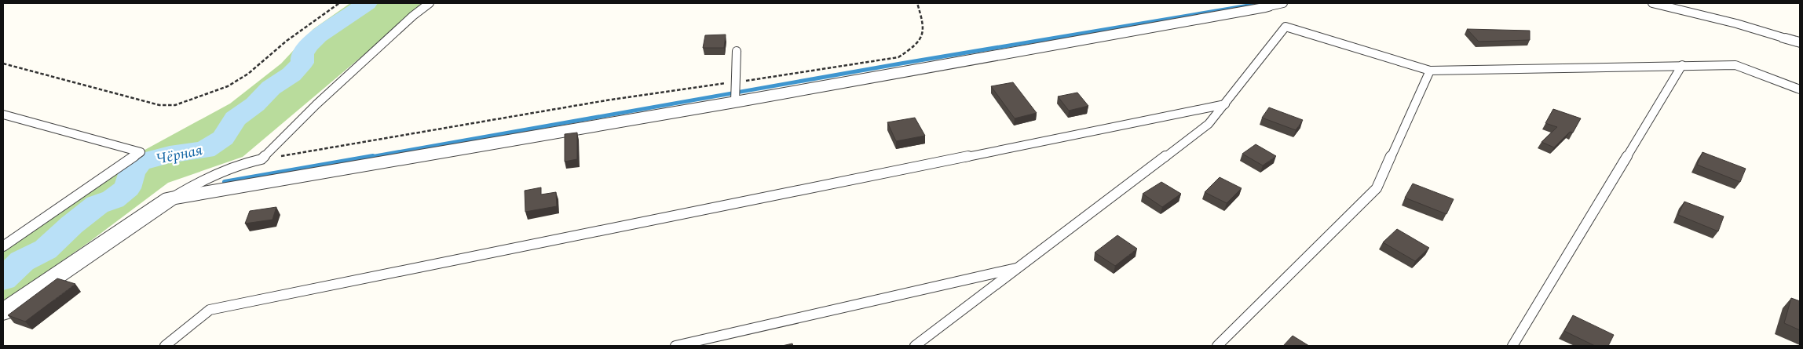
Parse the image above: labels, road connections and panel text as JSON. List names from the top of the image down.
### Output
{
  "water": ["Чёрная"]
}
